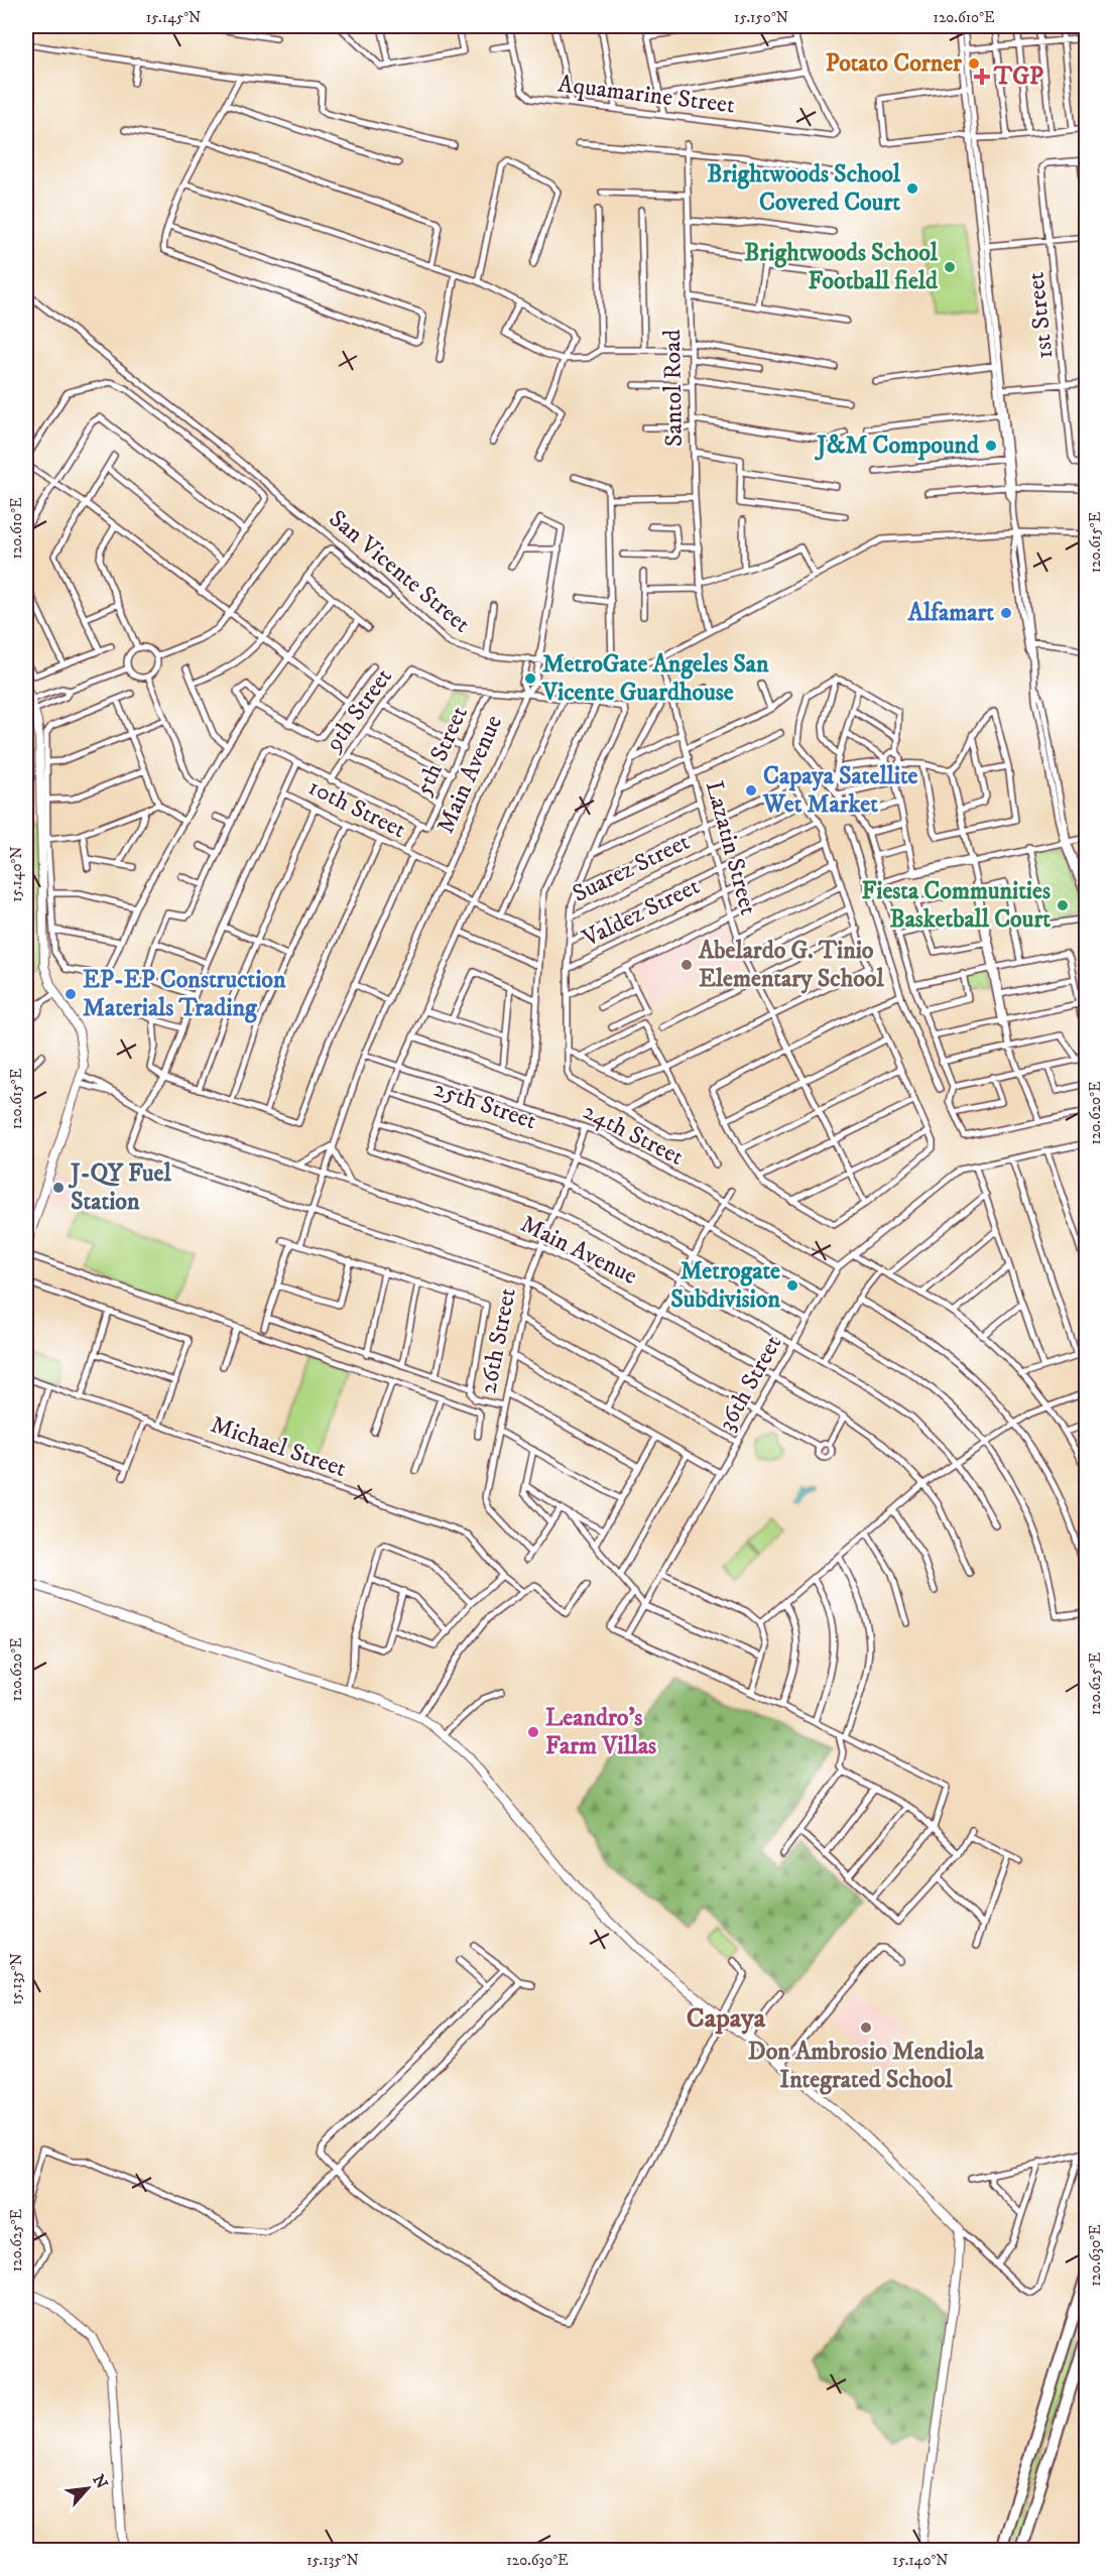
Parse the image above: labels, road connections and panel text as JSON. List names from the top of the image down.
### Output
{
  "streets": {
    "street": [
      "Aquamarine Street",
      "1st Street",
      "Santol Road",
      "San Vicente Street",
      "9th Street",
      "5th Street",
      "Main Avenue",
      "10th Street",
      "Lazatin Street",
      "Suarez Street",
      "Valdez Street",
      "25th Street",
      "24th Street",
      "26th Street",
      "36th Street",
      "Michael Street"
    ]
  },
  "crossings": [
    ["Santol Road", "San Vicente Street"],
    ["San Vicente Street", "Main Avenue"],
    ["San Vicente Street", "Lazatin Street"],
    ["9th Street", "5th Street"],
    ["9th Street", "Main Avenue"],
    ["Main Avenue", "10th Street"],
    ["Main Avenue", "24th Street"],
    ["Main Avenue", "26th Street"],
    ["Main Avenue", "36th Street"],
    ["Lazatin Street", "Suarez Street"],
    ["Lazatin Street", "Valdez Street"],
    ["25th Street", "26th Street"],
    ["25th Street", "36th Street"],
    ["24th Street", "26th Street"],
    ["24th Street", "36th Street"]
  ],
  "districts": ["Capaya"],
  "places": {
    "other": [
      "Potato Corner",
      "Brightwoods School Covered Court",
      "Brightwoods School Football field",
      "J&M Compound",
      "Alfamart",
      "MetroGate Angeles San Vicente Guardhouse",
      "Capaya Satellite Wet Market",
      "Fiesta Communities Basketball Court",
      "Abelardo G. Tinio Elementary School",
      "EP-EP Construction Materials Trading",
      "J-QY Fuel Station",
      "Metrogate Subdivision",
      "Leandro's Farm Villas",
      "Don Ambrosio Mendiola Integrated School"
    ],
    "health": ["TGP"]
  },
  "north": "top right",
  "coordinates": [
    "15.145°N",
    "15.150°N",
    "120.610°E",
    "120.615°E",
    "15.140°N",
    "120.620°E",
    "120.625°E",
    "15.135°N",
    "120.630°E"
  ]
}
